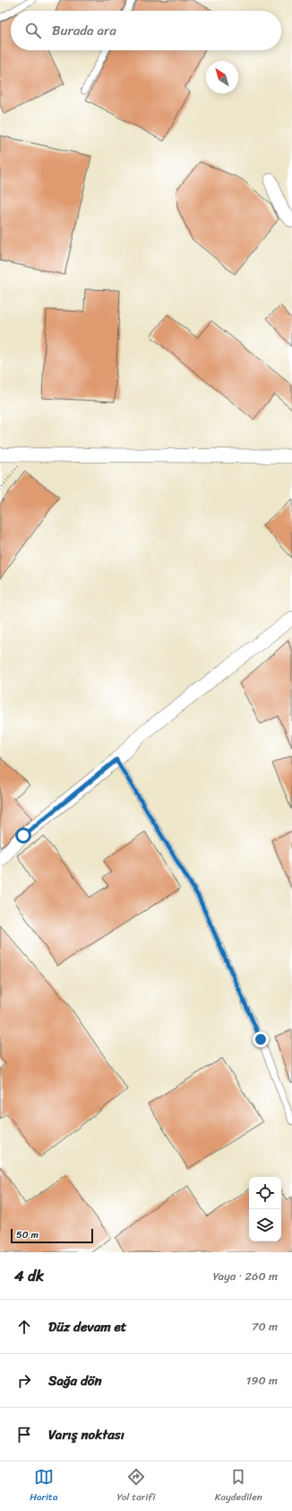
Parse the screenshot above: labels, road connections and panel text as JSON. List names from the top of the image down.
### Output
{
  "scale_bar": "50 m",
  "north": "top left",
  "page": {
    "search": "Burada ara",
    "scale": "50 m",
    "heading": ["4 dk", "Yaya · 260 m"],
    "list": [
      ["Düz devam et", "70 m"],
      ["Sağa dön", "190 m"],
      "Varış noktası"
    ],
    "nav": ["Harita", "Yol tarifi", "Kaydedilen"]
  }
}
